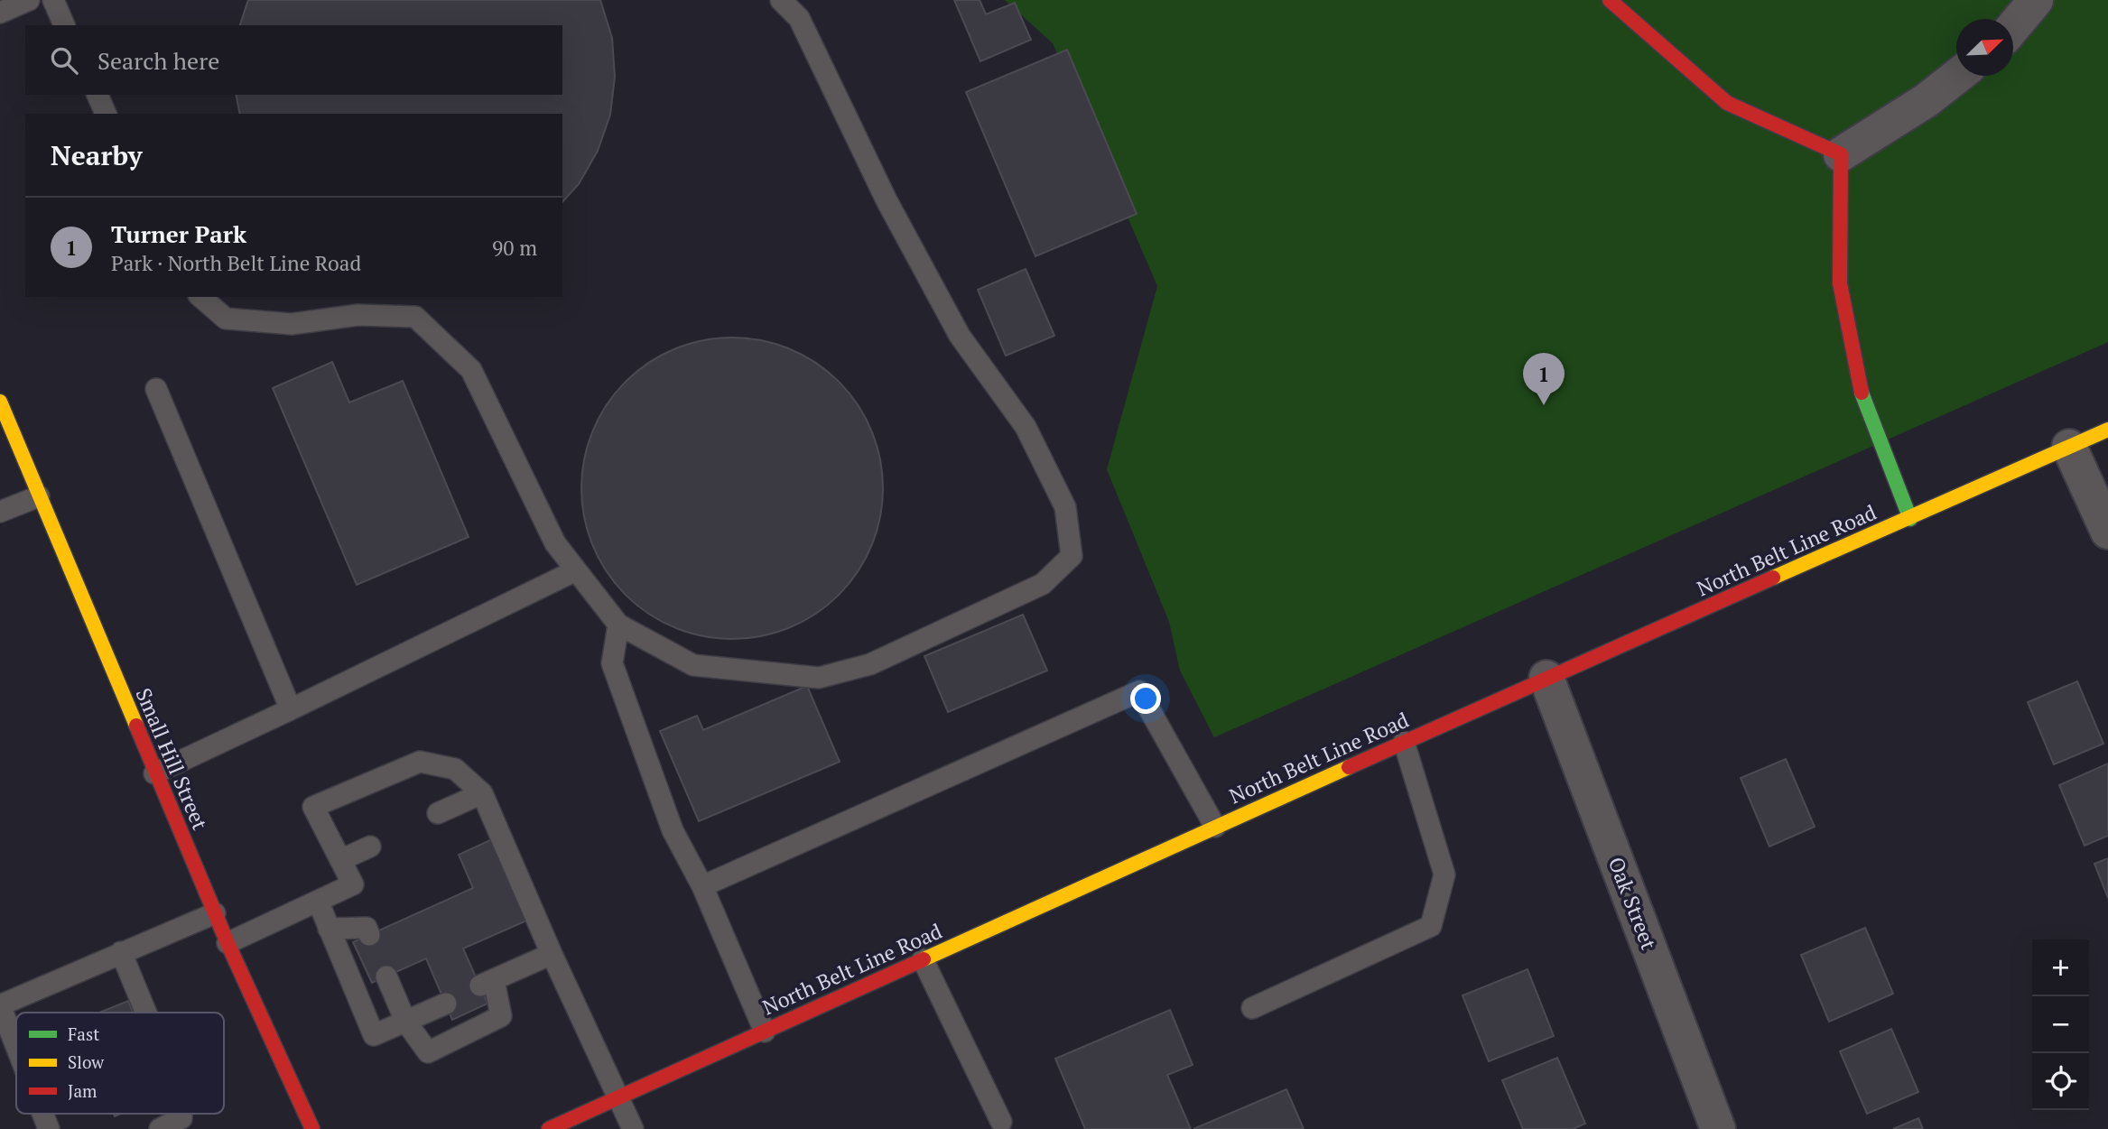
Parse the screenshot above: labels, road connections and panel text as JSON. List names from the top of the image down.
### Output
{
  "streets": {
    "main road": ["North Belt Line Road", "Small Hill Street"],
    "street": ["Oak Street"]
  },
  "crossings": [
    ["North Belt Line Road", "Oak Street"]
  ],
  "legend": ["Fast", "Slow", "Jam"],
  "north": "top right",
  "page": {
    "search": "Search here",
    "heading": "Nearby",
    "list": [
      {
        "mark": "1",
        "name": "Turner Park",
        "note": "Park · North Belt Line Road",
        "value": "90 m"
      }
    ],
    "pins": "1",
    "map_buttons": ["+", "−"]
  }
}
